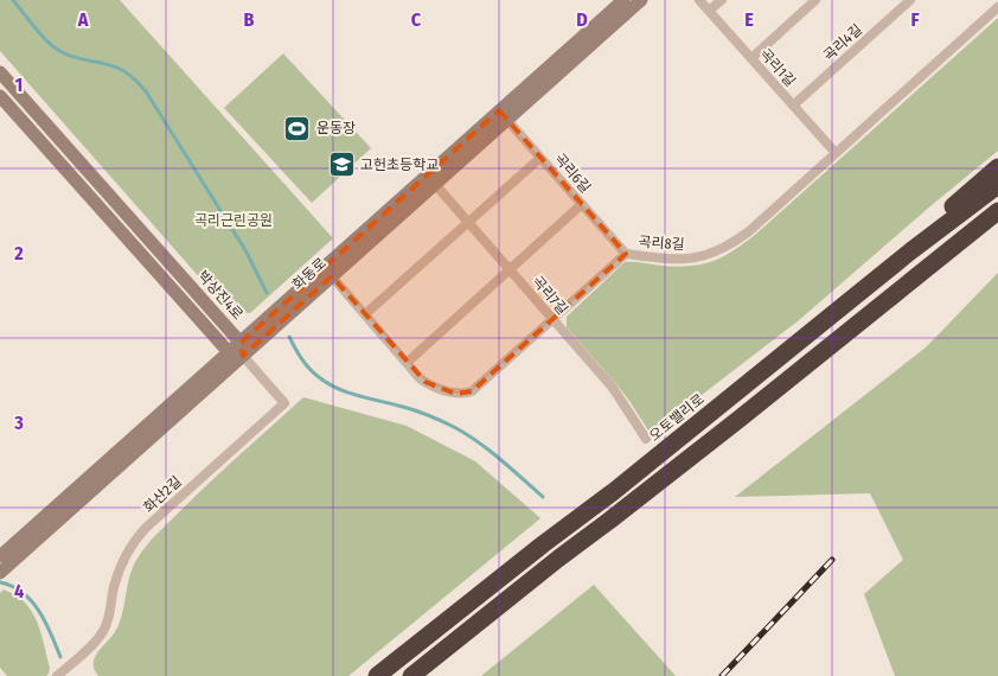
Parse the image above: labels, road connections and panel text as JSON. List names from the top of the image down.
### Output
{
  "streets": {
    "highway": ["오토밸리로"],
    "street": [
      "곡리4길",
      "곡리1길",
      "곡리6길",
      "곡리8길",
      "화동로",
      "박상진4로",
      "곡리7길",
      "화산2길"
    ]
  },
  "crossings": [
    ["곡리4길", "곡리1길"],
    ["곡리1길", "곡리8길"],
    ["곡리6길", "곡리8길"],
    ["곡리6길", "화동로"],
    ["곡리8길", "화동로"],
    ["곡리8길", "곡리7길"],
    ["화동로", "박상진4로"],
    ["화동로", "곡리7길"],
    ["화동로", "화산2길"],
    ["박상진4로", "화산2길"]
  ],
  "parks": ["곡리근린공원"],
  "places": {
    "sports": ["운동장"],
    "school or university": ["고헌초등학교"]
  },
  "grid": {
    "columns": [
      "A",
      "B",
      "C",
      "D",
      "E",
      "F"
    ],
    "rows": [
      "1",
      "2",
      "3",
      "4"
    ]
  }
}
